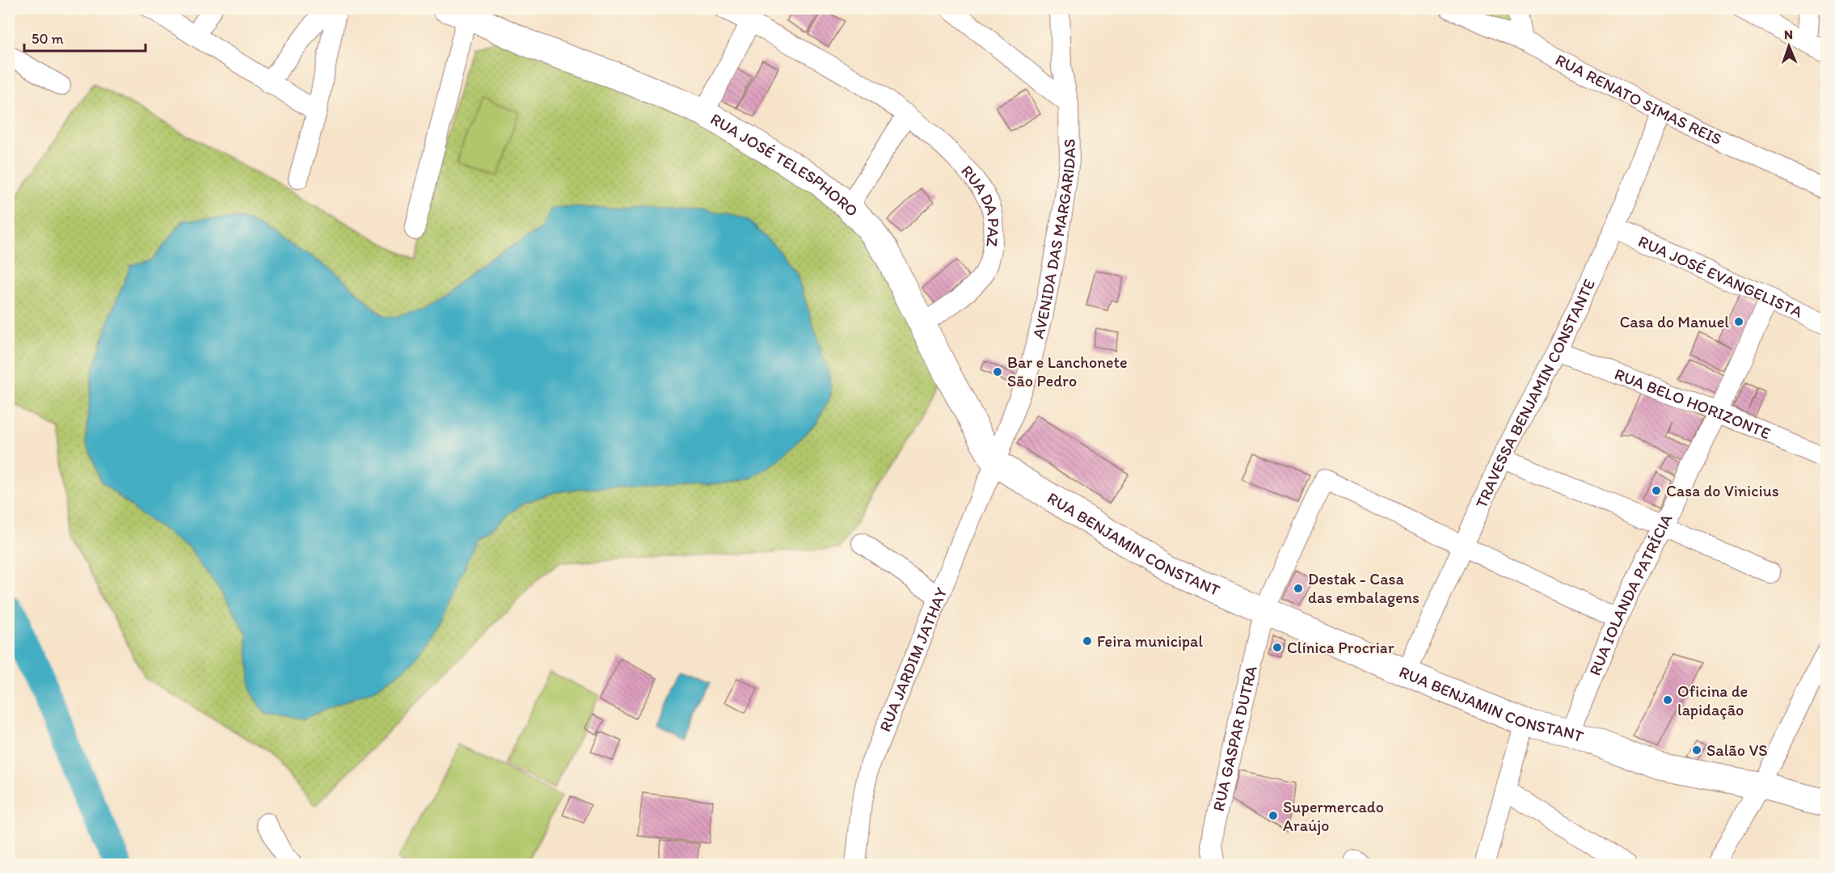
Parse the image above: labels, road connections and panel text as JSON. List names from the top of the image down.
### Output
{
  "streets": {
    "street": [
      "RUA RENATO SIMAS REIS",
      "RUA JOSÉ TELESPHORO",
      "RUA DA PAZ",
      "AVENIDA DAS MARGARIDAS",
      "RUA JOSÉ EVANGELISTA",
      "TRAVESSA BENJAMIN CONSTANTE",
      "RUA BELO HORIZONTE",
      "RUA BENJAMIN CONSTANT",
      "RUA IOLANDA PATRÍCIA",
      "RUA JARDIM JATHAY",
      "RUA GASPAR DUTRA"
    ]
  },
  "crossings": [
    ["RUA RENATO SIMAS REIS", "TRAVESSA BENJAMIN CONSTANTE"],
    ["RUA JOSÉ TELESPHORO", "RUA DA PAZ"],
    ["RUA JOSÉ TELESPHORO", "AVENIDA DAS MARGARIDAS"],
    ["RUA JOSÉ TELESPHORO", "RUA BENJAMIN CONSTANT"],
    ["RUA JOSÉ TELESPHORO", "RUA JARDIM JATHAY"],
    ["AVENIDA DAS MARGARIDAS", "RUA BENJAMIN CONSTANT"],
    ["AVENIDA DAS MARGARIDAS", "RUA JARDIM JATHAY"],
    ["RUA JOSÉ EVANGELISTA", "TRAVESSA BENJAMIN CONSTANTE"],
    ["RUA JOSÉ EVANGELISTA", "RUA IOLANDA PATRÍCIA"],
    ["TRAVESSA BENJAMIN CONSTANTE", "RUA BELO HORIZONTE"],
    ["TRAVESSA BENJAMIN CONSTANTE", "RUA BENJAMIN CONSTANT"],
    ["TRAVESSA BENJAMIN CONSTANTE", "RUA GASPAR DUTRA"],
    ["RUA BELO HORIZONTE", "RUA IOLANDA PATRÍCIA"],
    ["RUA BENJAMIN CONSTANT", "RUA IOLANDA PATRÍCIA"],
    ["RUA BENJAMIN CONSTANT", "RUA JARDIM JATHAY"],
    ["RUA BENJAMIN CONSTANT", "RUA GASPAR DUTRA"]
  ],
  "places": [
    "Casa do Manuel",
    "Bar e Lanchonete São Pedro",
    "Casa do Vinicius",
    "Destak - Casa das embalagens",
    "Feira municipal",
    "Clínica Procriar",
    "Oficina de lapidação",
    "Salão VS",
    "Supermercado Araújo"
  ],
  "scale_bar": "50 m",
  "north": "top"
}
